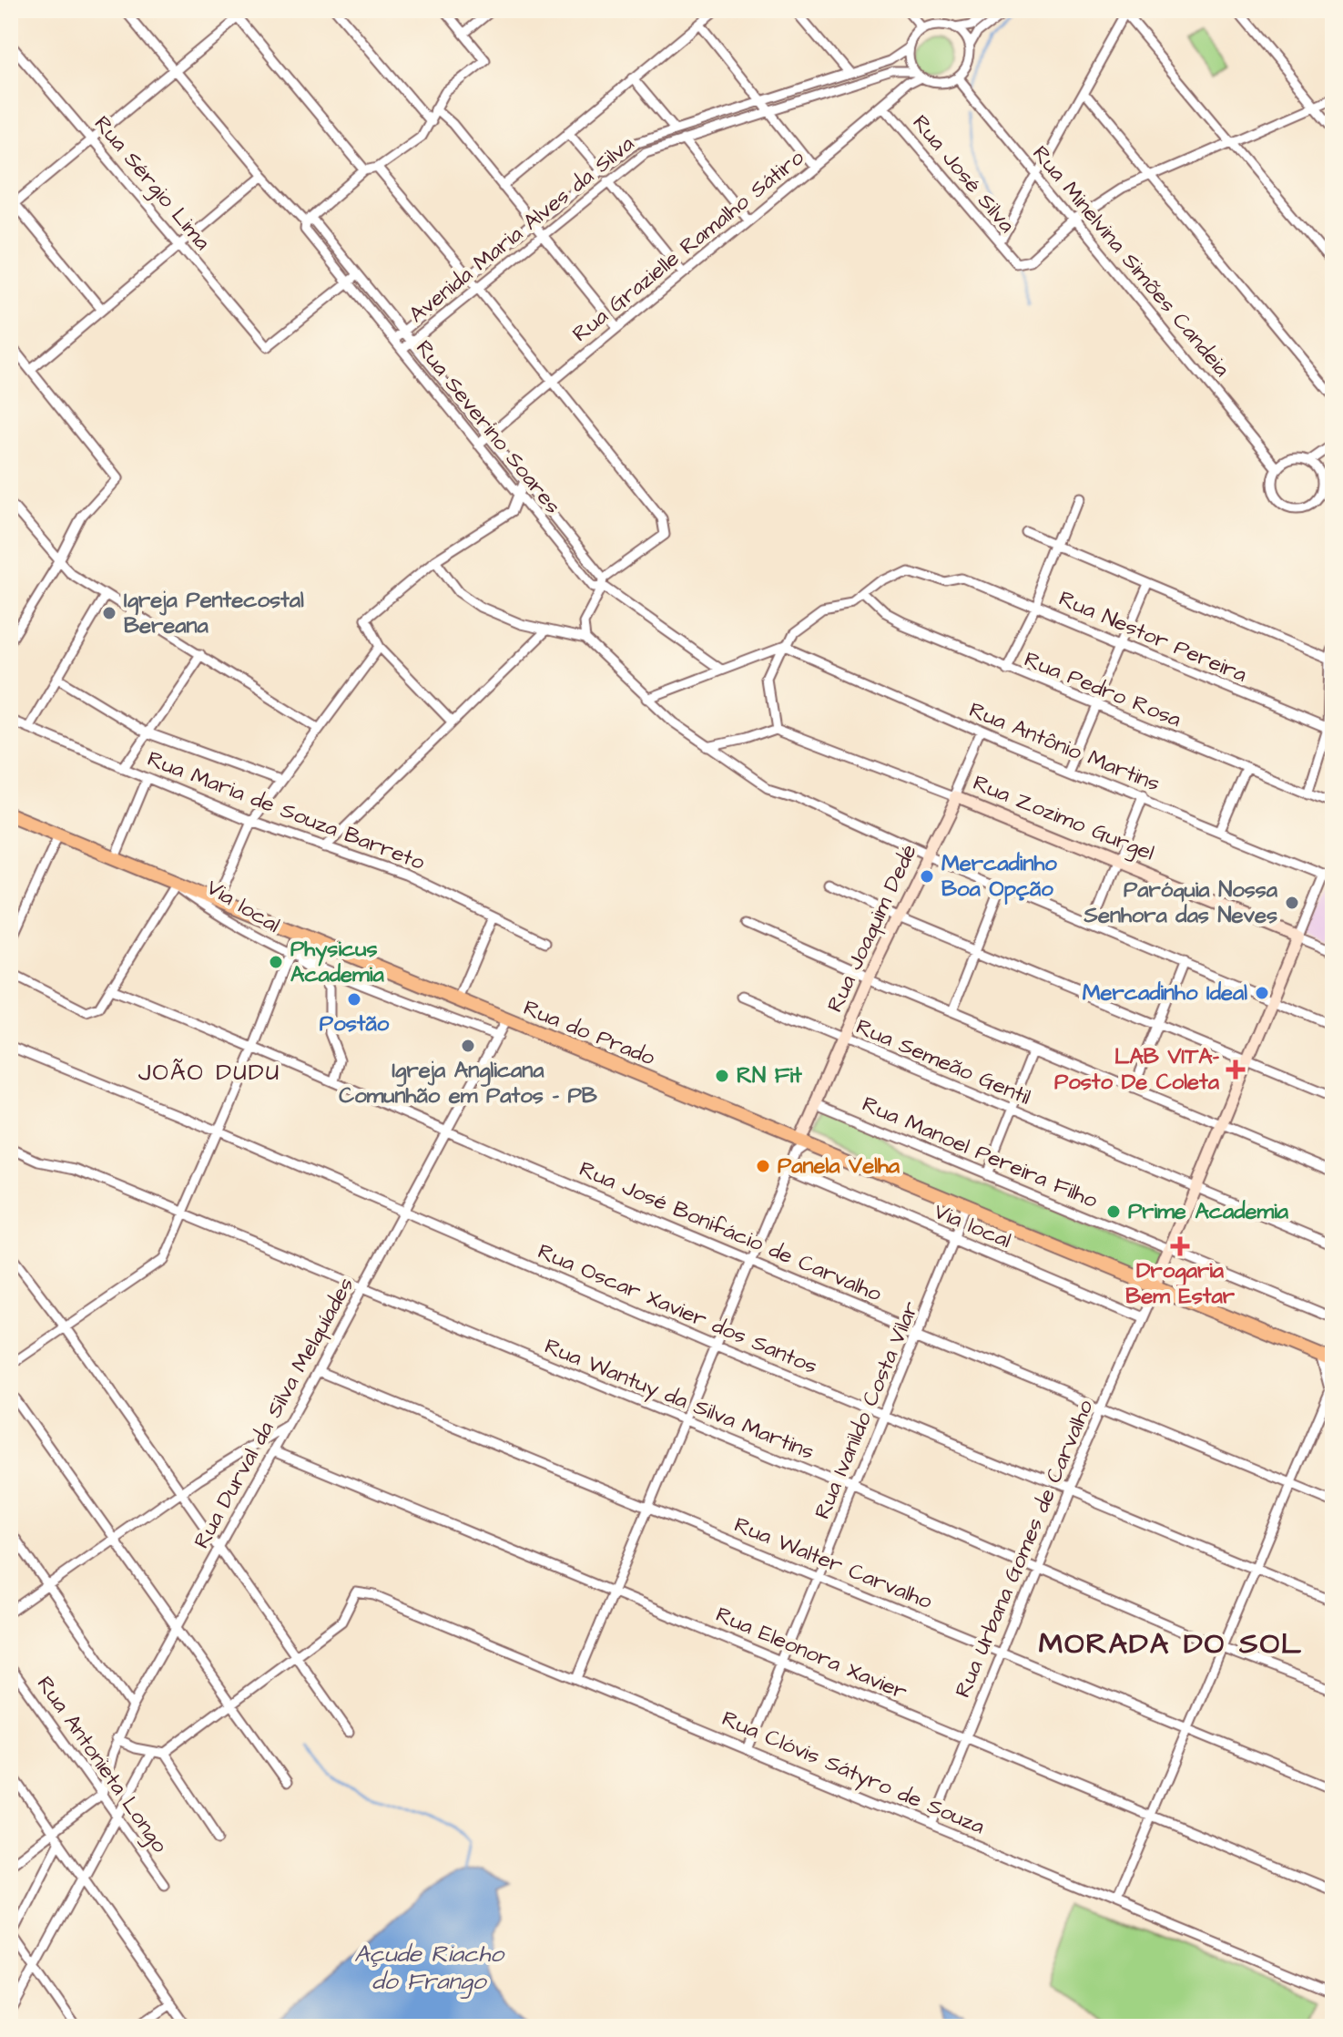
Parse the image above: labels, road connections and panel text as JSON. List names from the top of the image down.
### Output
{
  "streets": {
    "main road": ["Rua do Prado"],
    "street": [
      "Rua José Silva",
      "Rua Sérgio Lima",
      "Avenida Maria Alves da Silva",
      "Rua Grazielle Ramalho Sátiro",
      "Rua Minelvina Simões Candeia",
      "Rua Severino Soares",
      "Rua Nestor Pereira",
      "Rua Pedro Rosa",
      "Rua Antônio Martins",
      "Rua Maria de Souza Barreto",
      "Rua Zozimo Gurgel",
      "Via local",
      "Rua Joaquim Dedé",
      "Rua Semeão Gentil",
      "Rua Manoel Pereira Filho",
      "Rua José Bonifácio de Carvalho",
      "Rua Oscar Xavier dos Santos",
      "Rua Wantuy da Silva Martins",
      "Rua Ivanildo Costa Vilar",
      "Rua Durval da Silva Melquíades",
      "Rua Urbana Gomes de Carvalho",
      "Rua Walter Carvalho",
      "Rua Eleonora Xavier",
      "Rua Antonieta Longo",
      "Rua Clóvis Sátyro de Souza"
    ]
  },
  "crossings": [
    ["Rua José Silva", "Rua Grazielle Ramalho Sátiro"],
    ["Rua José Silva", "Rua Minelvina Simões Candeia"],
    ["Rua Sérgio Lima", "Rua Severino Soares"],
    ["Avenida Maria Alves da Silva", "Rua Grazielle Ramalho Sátiro"],
    ["Avenida Maria Alves da Silva", "Rua Minelvina Simões Candeia"],
    ["Avenida Maria Alves da Silva", "Rua Severino Soares"],
    ["Rua Grazielle Ramalho Sátiro", "Rua Minelvina Simões Candeia"],
    ["Rua Grazielle Ramalho Sátiro", "Rua Severino Soares"],
    ["Rua Nestor Pereira", "Rua Pedro Rosa"],
    ["Rua Antônio Martins", "Rua Joaquim Dedé"],
    ["Rua Zozimo Gurgel", "Rua Joaquim Dedé"],
    ["Via local", "Rua do Prado"],
    ["Via local", "Rua Ivanildo Costa Vilar"],
    ["Via local", "Rua Durval da Silva Melquíades"],
    ["Via local", "Rua Urbana Gomes de Carvalho"],
    ["Rua Joaquim Dedé", "Rua do Prado"],
    ["Rua Joaquim Dedé", "Rua Semeão Gentil"],
    ["Rua Joaquim Dedé", "Rua Manoel Pereira Filho"],
    ["Rua do Prado", "Rua Ivanildo Costa Vilar"],
    ["Rua do Prado", "Rua Durval da Silva Melquíades"],
    ["Rua do Prado", "Rua Urbana Gomes de Carvalho"],
    ["Rua José Bonifácio de Carvalho", "Rua Ivanildo Costa Vilar"],
    ["Rua José Bonifácio de Carvalho", "Rua Durval da Silva Melquíades"],
    ["Rua José Bonifácio de Carvalho", "Rua Urbana Gomes de Carvalho"],
    ["Rua Oscar Xavier dos Santos", "Rua Ivanildo Costa Vilar"],
    ["Rua Oscar Xavier dos Santos", "Rua Durval da Silva Melquíades"],
    ["Rua Oscar Xavier dos Santos", "Rua Urbana Gomes de Carvalho"],
    ["Rua Wantuy da Silva Martins", "Rua Ivanildo Costa Vilar"],
    ["Rua Wantuy da Silva Martins", "Rua Durval da Silva Melquíades"],
    ["Rua Wantuy da Silva Martins", "Rua Urbana Gomes de Carvalho"],
    ["Rua Ivanildo Costa Vilar", "Rua Walter Carvalho"],
    ["Rua Ivanildo Costa Vilar", "Rua Eleonora Xavier"],
    ["Rua Ivanildo Costa Vilar", "Rua Clóvis Sátyro de Souza"],
    ["Rua Durval da Silva Melquíades", "Rua Walter Carvalho"],
    ["Rua Durval da Silva Melquíades", "Rua Eleonora Xavier"],
    ["Rua Durval da Silva Melquíades", "Rua Antonieta Longo"],
    ["Rua Urbana Gomes de Carvalho", "Rua Walter Carvalho"],
    ["Rua Urbana Gomes de Carvalho", "Rua Eleonora Xavier"],
    ["Rua Urbana Gomes de Carvalho", "Rua Clóvis Sátyro de Souza"]
  ],
  "districts": ["JOÃO DUDU", "MORADA DO SOL"],
  "water": ["Açude Riacho do Frango"],
  "places": {
    "other": [
      "Igreja Pentecostal Bereana",
      "Mercadinho Boa Opção",
      "Paróquia Nossa Senhora das Neves",
      "Physicus Academia",
      "Mercadinho Ideal",
      "Postão",
      "Igreja Anglicana Comunhão em Patos - PB",
      "RN Fit",
      "Panela Velha",
      "Prime Academia"
    ],
    "health": ["LAB VITA- Posto De Coleta", "Drogaria Bem Estar"]
  }
}
